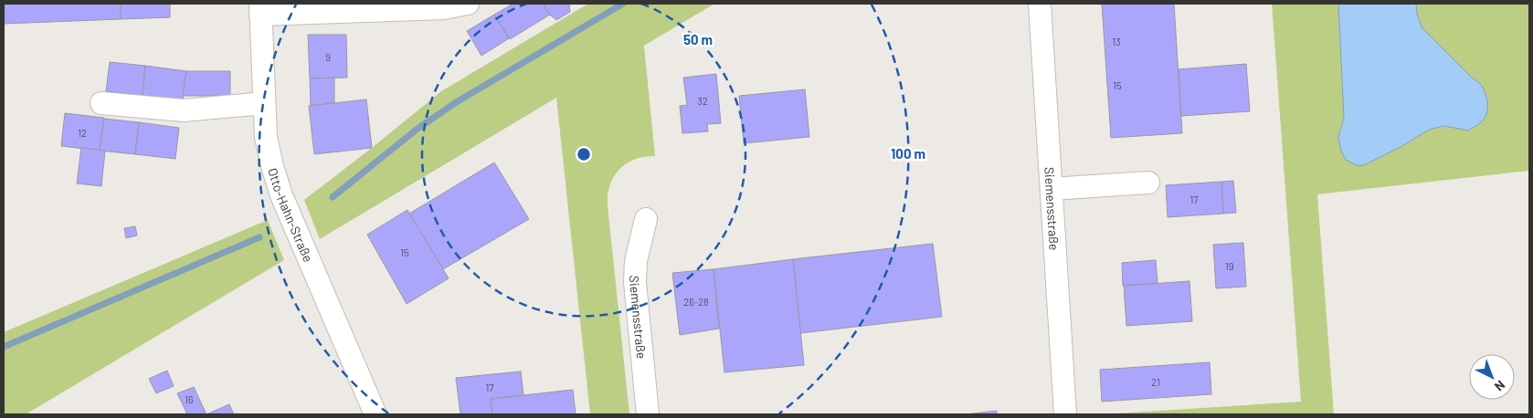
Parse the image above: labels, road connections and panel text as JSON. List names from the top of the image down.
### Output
{
  "streets": {
    "street": ["Siemensstraße", "Otto-Hahn-Straße"]
  },
  "house_numbers": [
    "13",
    "9",
    "15",
    "32",
    "12",
    "17",
    "15",
    "19",
    "26-28",
    "21",
    "17",
    "16"
  ],
  "north": "bottom right",
  "rings": ["50 m", "100 m"]
}
